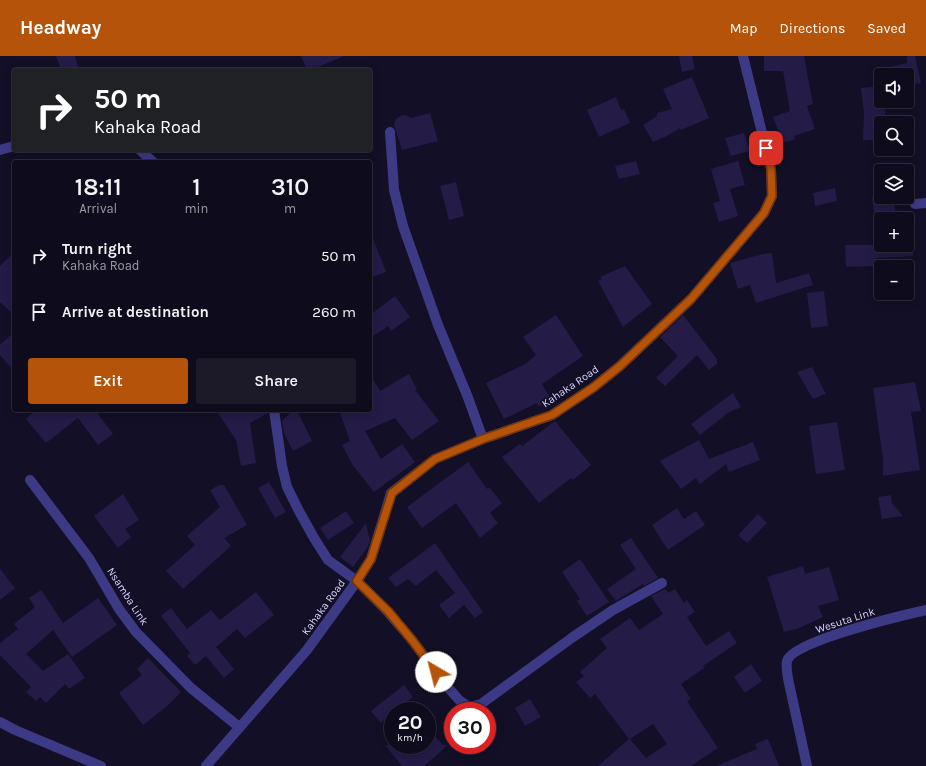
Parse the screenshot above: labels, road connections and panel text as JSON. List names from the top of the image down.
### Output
{
  "streets": {
    "street": ["Kahaka Road", "Nsamba Link", "Wesuta Link"]
  },
  "crossings": [
    ["Kahaka Road", "Nsamba Link"]
  ],
  "page": {
    "header": "Headway",
    "nav": ["Map", "Directions", "Saved"],
    "map_buttons": ["+", "−"],
    "turn": ["50 m", "Kahaka Road"],
    "eta": [
      "18:11",
      "Arrival",
      "1",
      "min",
      "310",
      "m"
    ],
    "list": [
      {
        "name": "Turn right",
        "note": "Kahaka Road",
        "value": "50 m"
      },
      {
        "name": "Arrive at destination",
        "value": "260 m"
      }
    ],
    "buttons": ["Exit", "Share"],
    "speed": "20 km/h",
    "limit": "30"
  }
}
